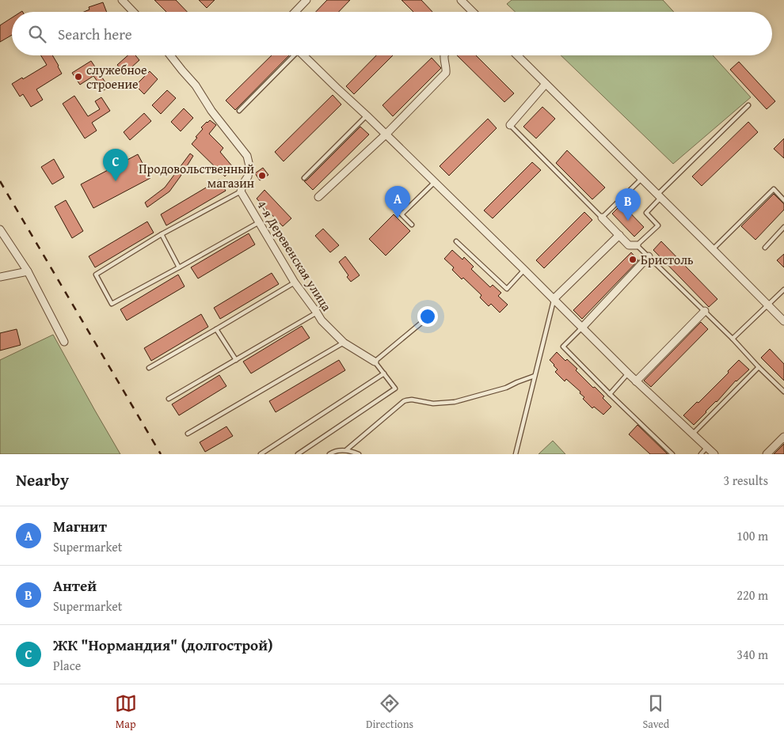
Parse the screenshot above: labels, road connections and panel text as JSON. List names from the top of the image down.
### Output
{
  "streets": {
    "street": ["4-я Деревенская улица"]
  },
  "places": ["служебное строение", "Продовольственный магазин", "Бристоль"],
  "page": {
    "search": "Search here",
    "pins": ["C", "A", "B"],
    "heading": ["Nearby", "3 results"],
    "list": [
      {
        "mark": "A",
        "name": "Магнит",
        "note": "Supermarket",
        "value": "100 m"
      },
      {
        "mark": "B",
        "name": "Антей",
        "note": "Supermarket",
        "value": "220 m"
      },
      {
        "mark": "C",
        "name": "ЖК \"Нормандия\" (долгострой)",
        "note": "Place",
        "value": "340 m"
      }
    ],
    "nav": ["Map", "Directions", "Saved"]
  }
}
